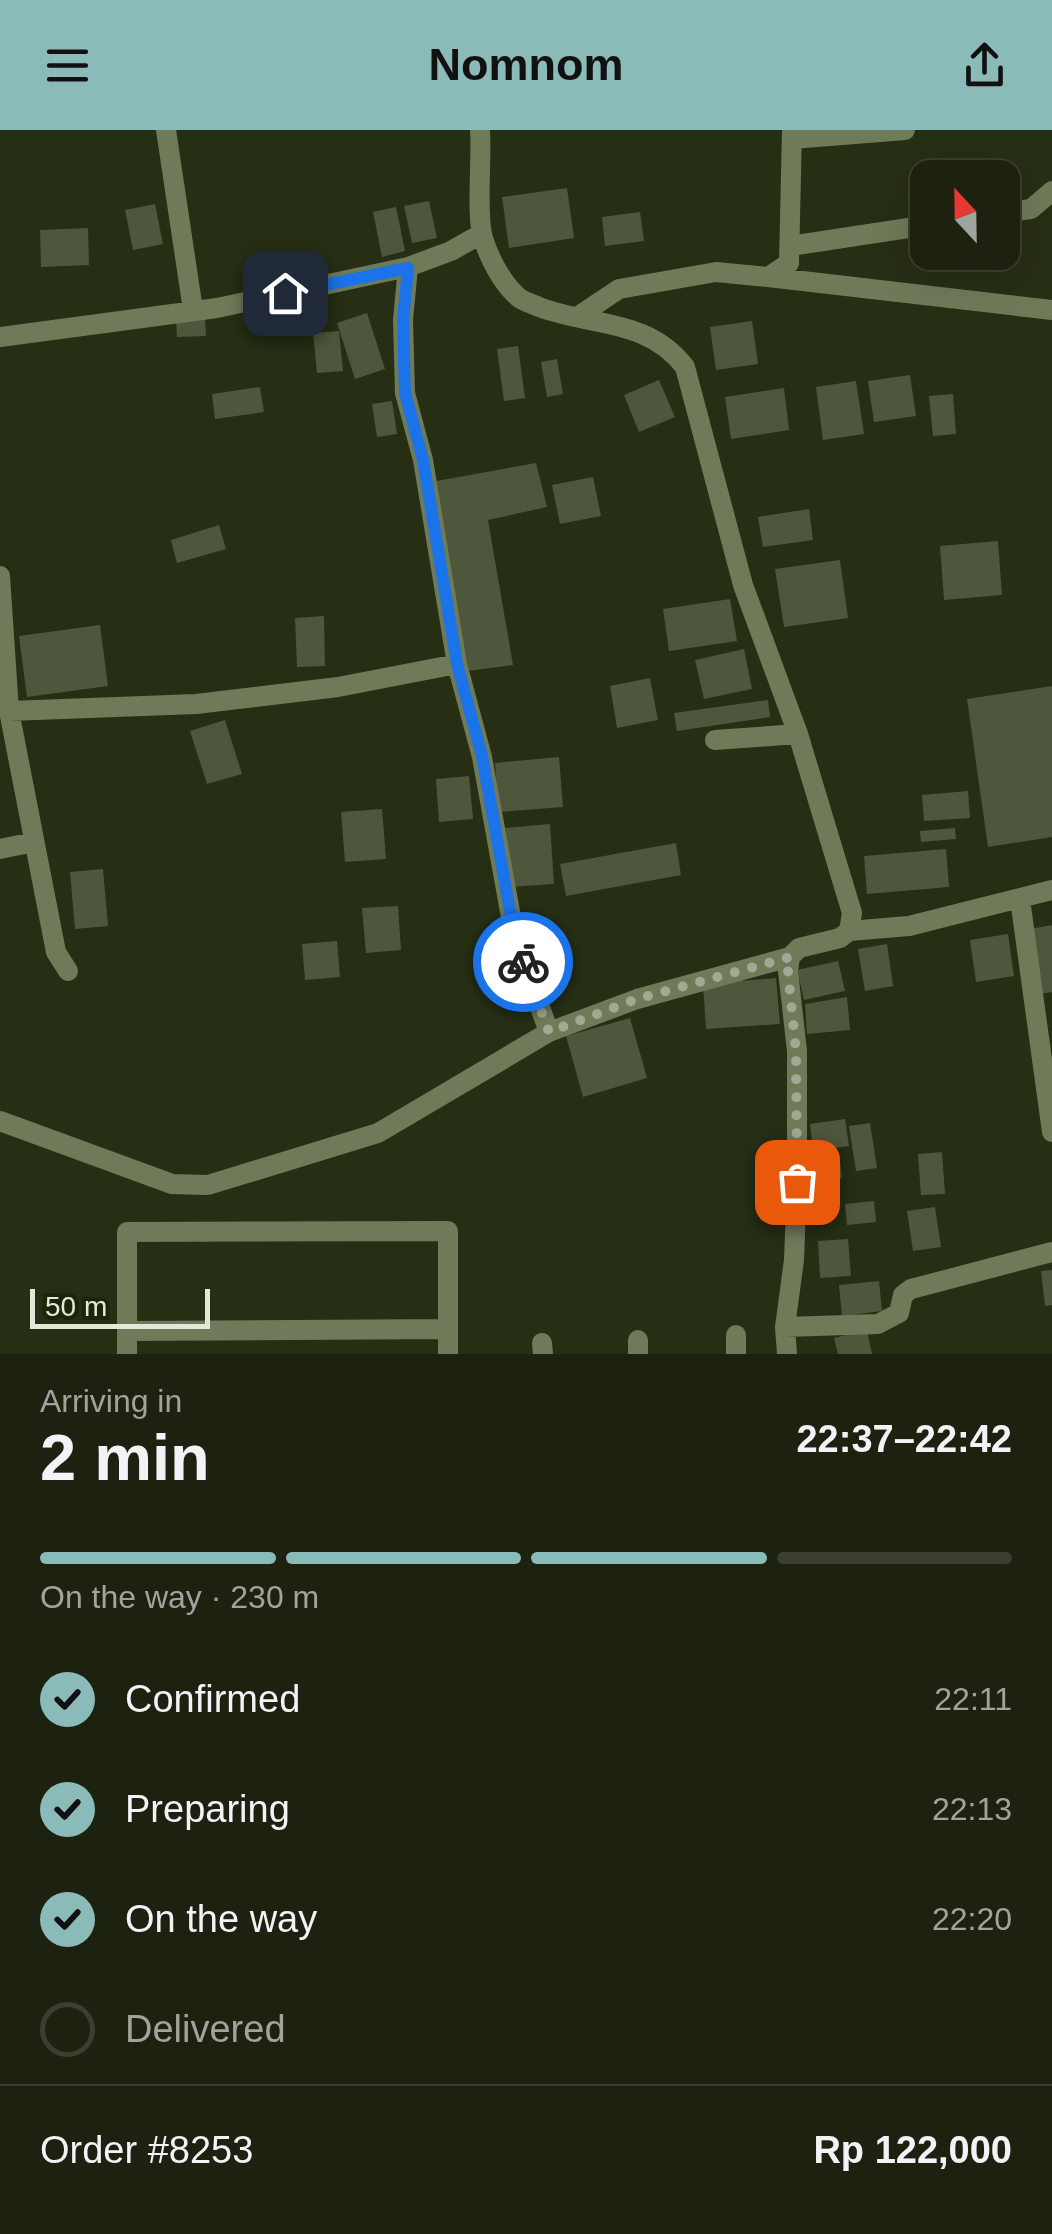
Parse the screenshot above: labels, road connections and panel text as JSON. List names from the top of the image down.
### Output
{
  "scale_bar": "50 m",
  "north": "top",
  "page": {
    "header": "Nomnom",
    "scale": "50 m",
    "heading": ["2 min", "Arriving in", "22:37–22:42"],
    "panel": ["Order #8253", "Rp 122,000"],
    "bar": "On the way · 230 m",
    "list": [
      ["Confirmed", "22:11"],
      ["Preparing", "22:13"],
      ["On the way", "22:20"],
      "Delivered"
    ]
  }
}
